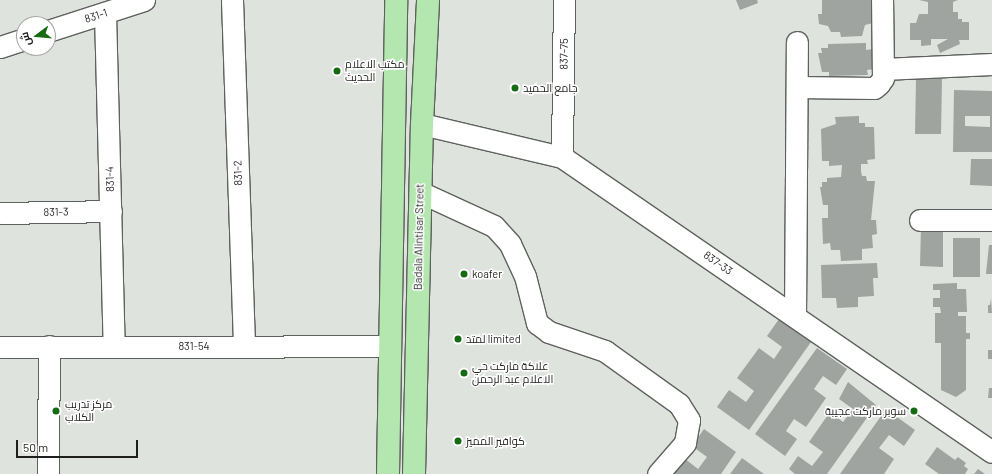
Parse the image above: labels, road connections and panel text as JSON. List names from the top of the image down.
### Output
{
  "streets": {
    "main road": ["Badala Alintisar Street"],
    "street": [
      "831-1",
      "837-75",
      "831-2",
      "831-4",
      "831-3",
      "837-33",
      "831-54"
    ]
  },
  "crossings": [
    ["831-1", "831-4"],
    ["837-75", "837-33"],
    ["831-2", "831-54"],
    ["831-4", "831-3"],
    ["831-4", "831-54"],
    ["Badala Alintisar Street", "837-33"]
  ],
  "places": [
    "مكتب الاعلام الحديث",
    "جامع الحميد",
    "koafer",
    "لمتد limited",
    "علاكة ماركت حي الاعلام عبد الرحمن",
    "مركز تدريب الكلاب",
    "سوبر ماركت عجيبة",
    "كوافير المميز"
  ],
  "scale_bar": "50 m",
  "north": "left"
}
